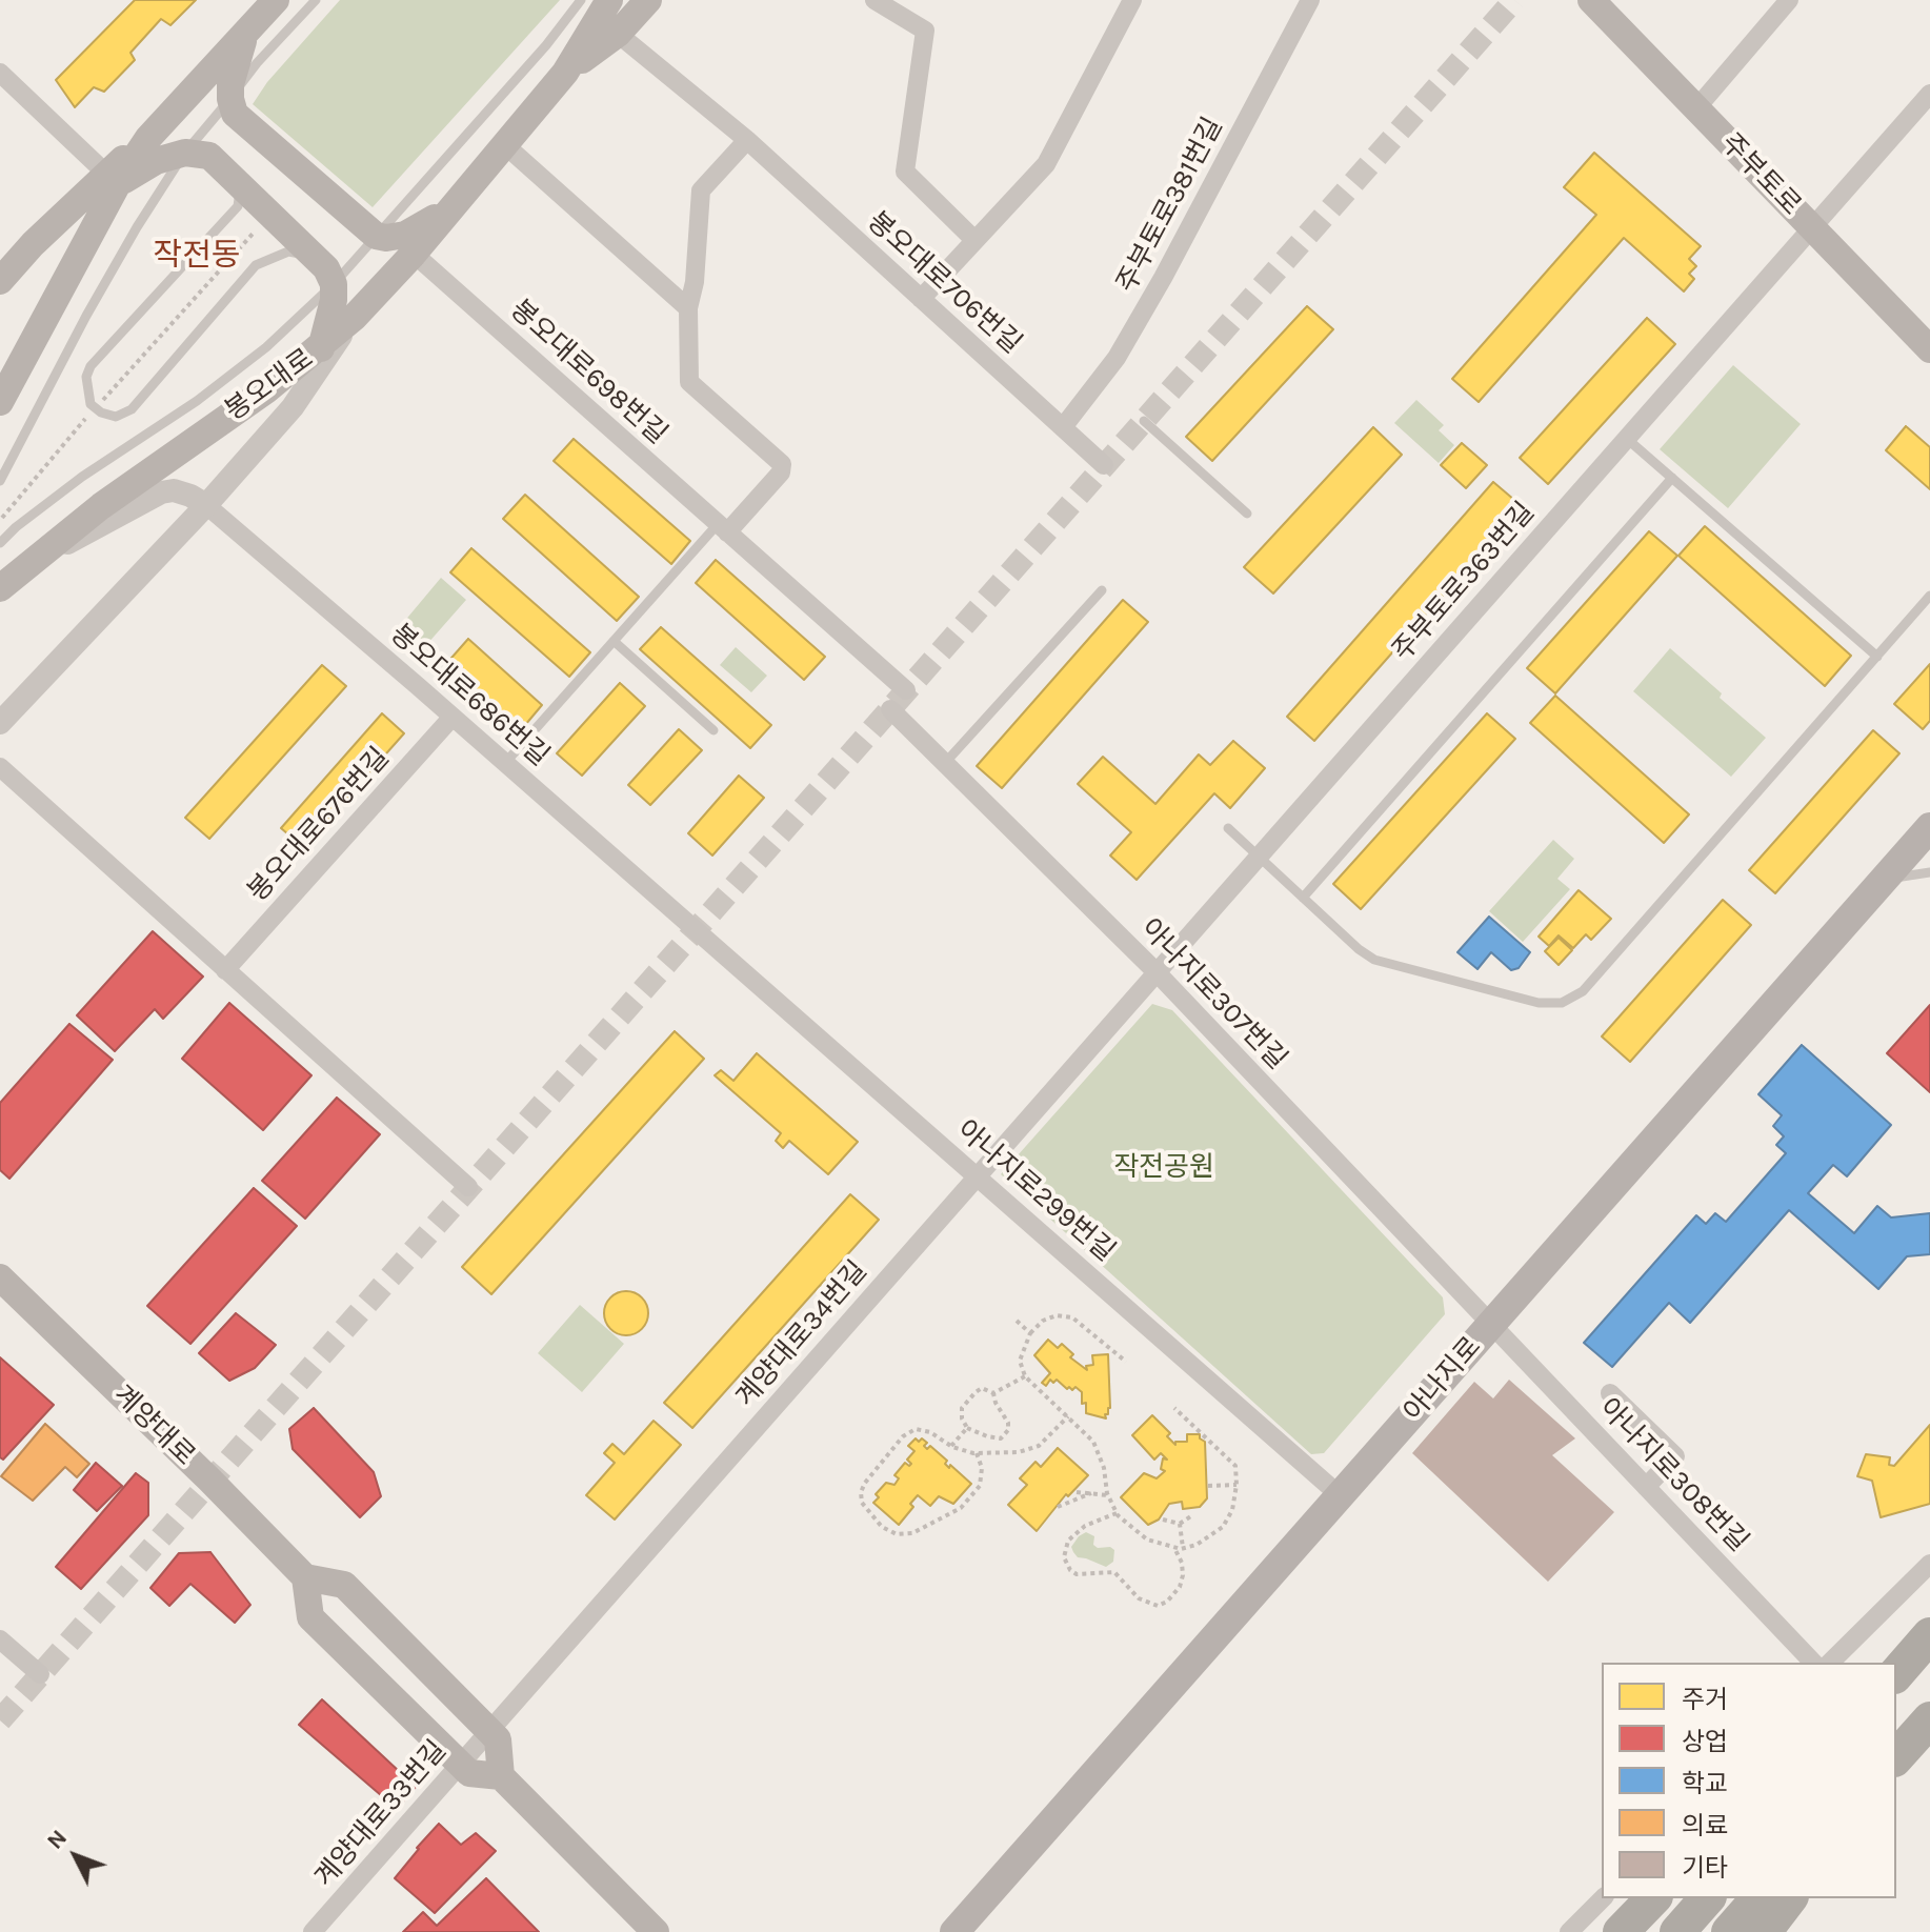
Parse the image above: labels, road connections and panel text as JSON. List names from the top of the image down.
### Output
{
  "streets": {
    "main road": [
      "주부토로",
      "봉오대로",
      "아나지로",
      "계양대로"
    ],
    "street": [
      "주부토로381번길",
      "봉오대로706번길",
      "봉오대로698번길",
      "주부토로363번길",
      "봉오대로686번길",
      "봉오대로676번길",
      "아나지로307번길",
      "아나지로299번길",
      "계양대로34번길",
      "아나지로308번길",
      "계양대로33번길"
    ]
  },
  "crossings": [
    ["주부토로", "주부토로363번길"],
    ["주부토로381번길", "봉오대로706번길"],
    ["봉오대로698번길", "봉오대로"],
    ["주부토로363번길", "아나지로307번길"],
    ["주부토로363번길", "계양대로34번길"],
    ["봉오대로686번길", "봉오대로676번길"],
    ["봉오대로686번길", "아나지로299번길"],
    ["아나지로307번길", "계양대로34번길"],
    ["아나지로307번길", "아나지로"],
    ["아나지로307번길", "아나지로308번길"],
    ["아나지로299번길", "계양대로34번길"],
    ["아나지로299번길", "아나지로"],
    ["계양대로34번길", "계양대로33번길"],
    ["아나지로", "아나지로308번길"]
  ],
  "districts": ["작전동"],
  "parks": ["작전공원"],
  "legend": [
    "주거",
    "상업",
    "학교",
    "의료",
    "기타"
  ],
  "north": "top left"
}
